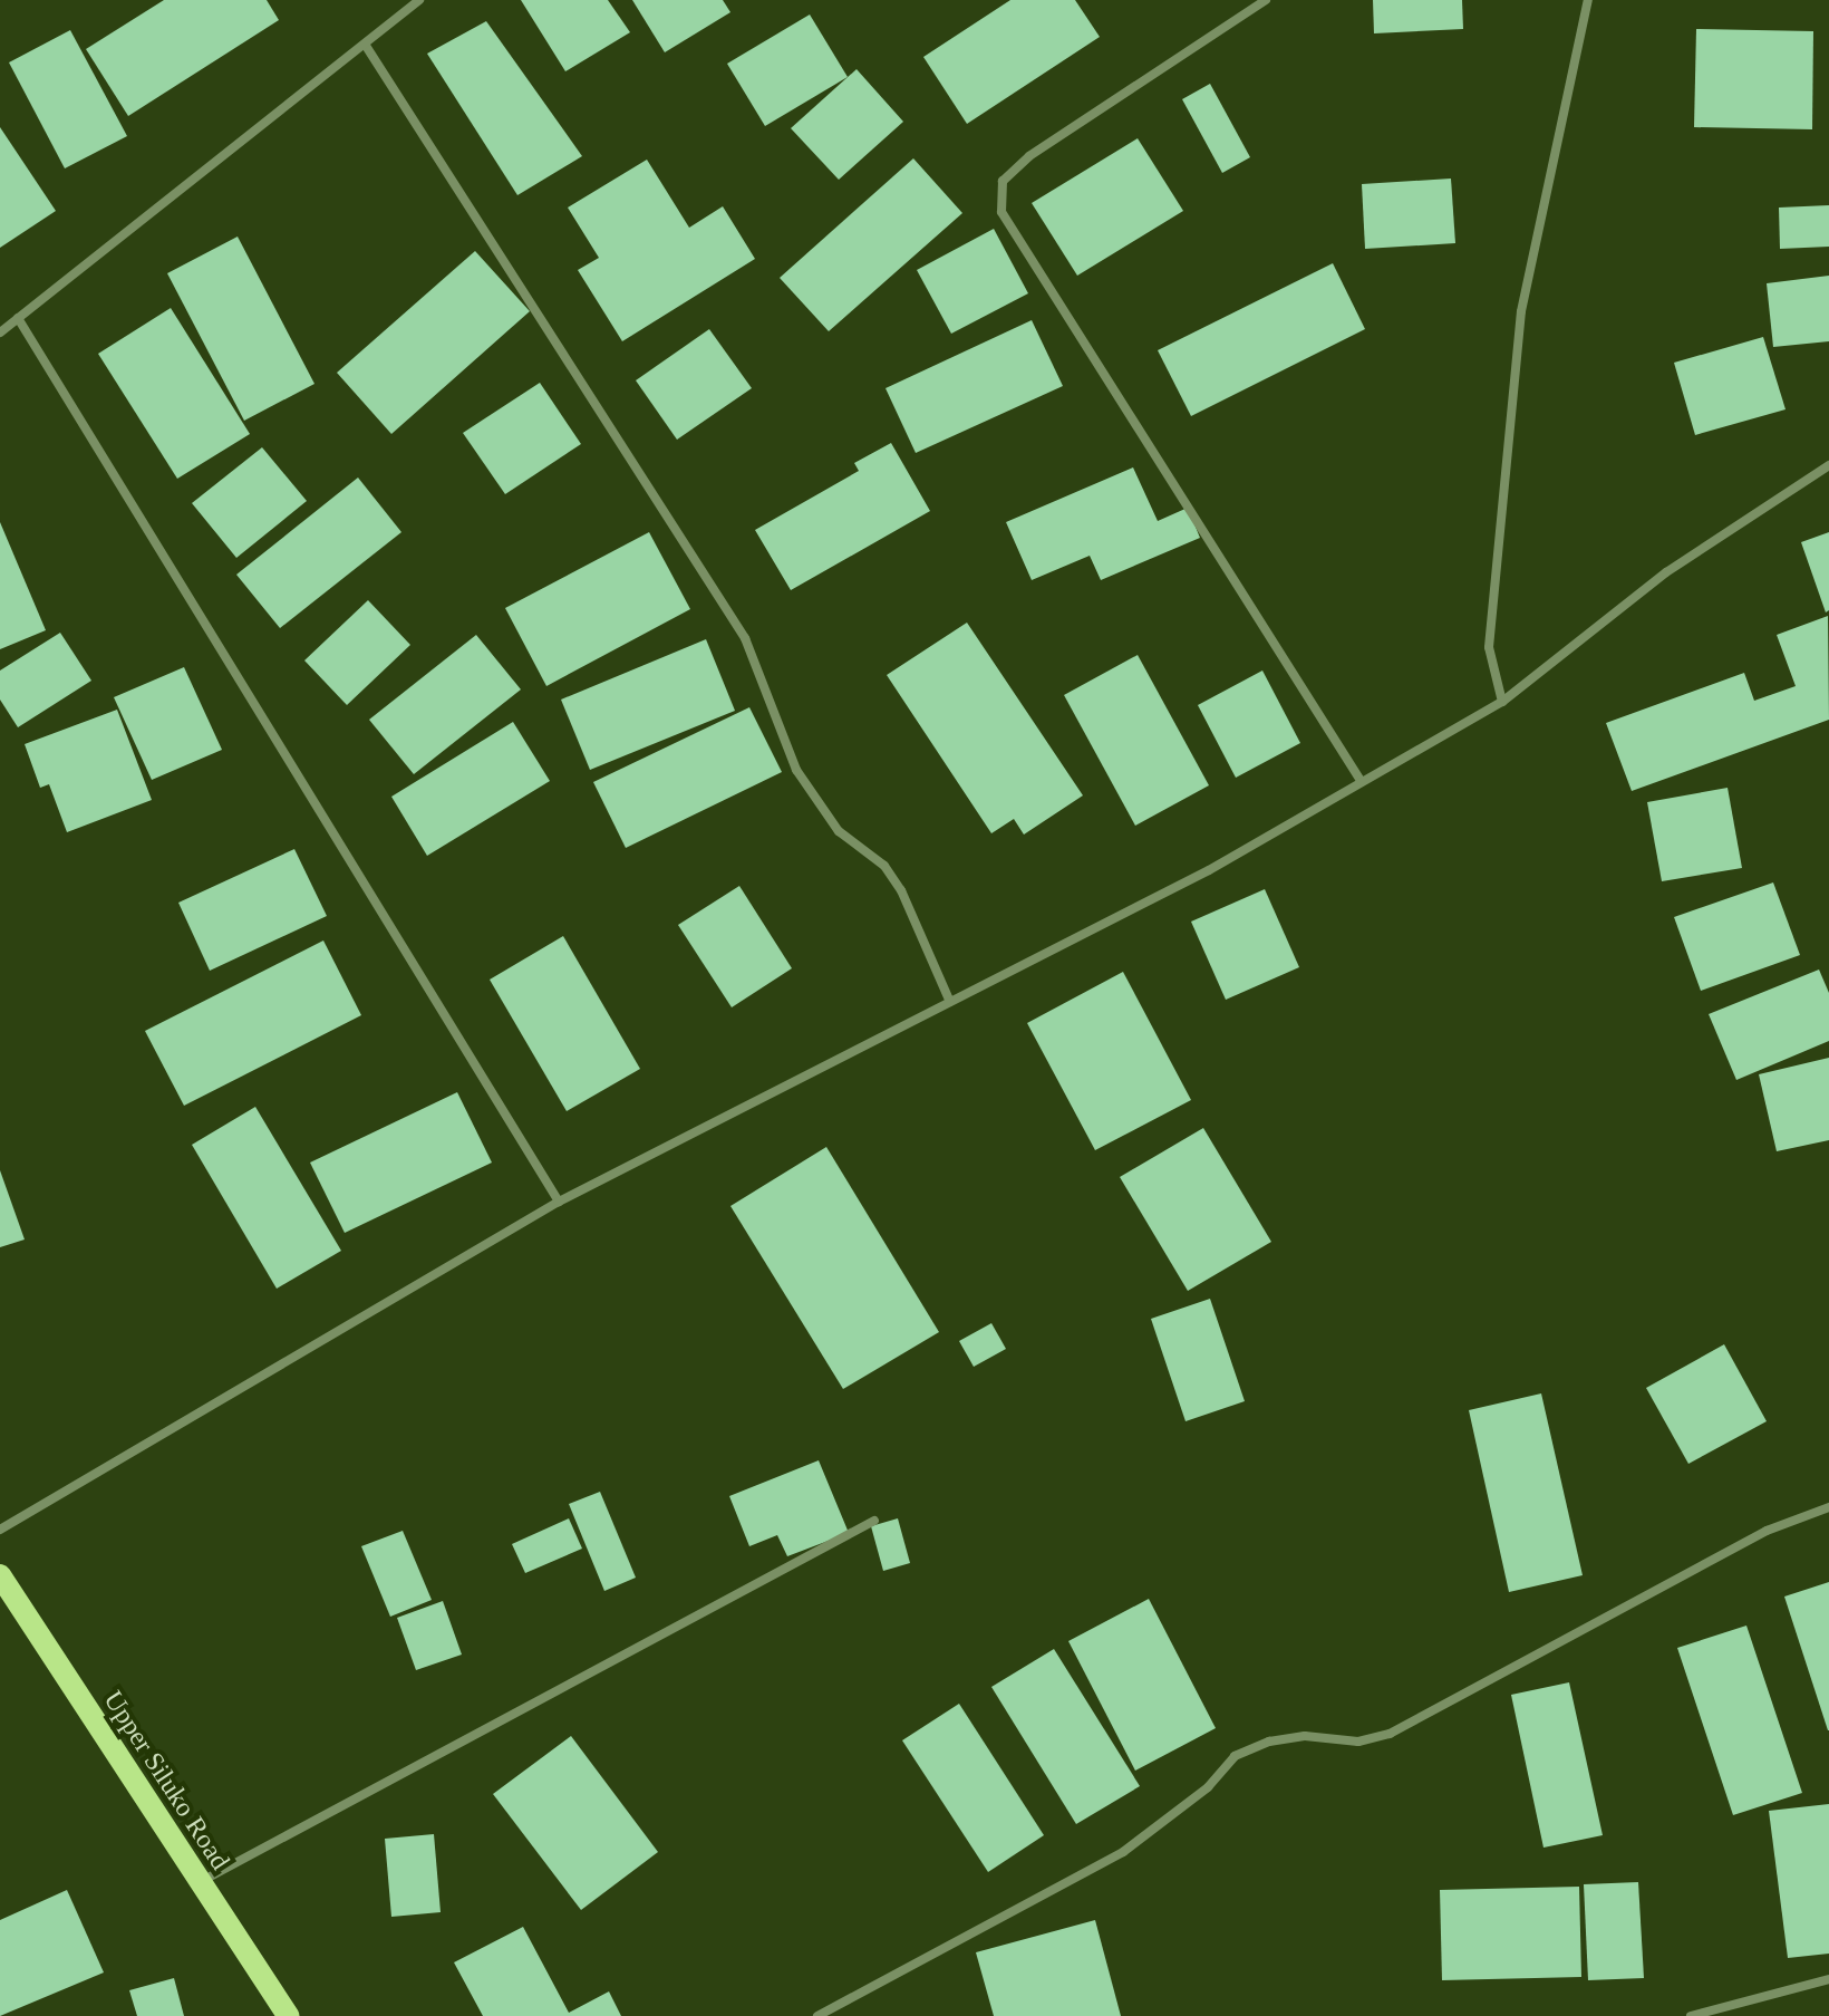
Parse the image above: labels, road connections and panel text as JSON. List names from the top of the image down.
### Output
{
  "streets": {
    "main road": ["Upper Siluko Road"]
  }
}
